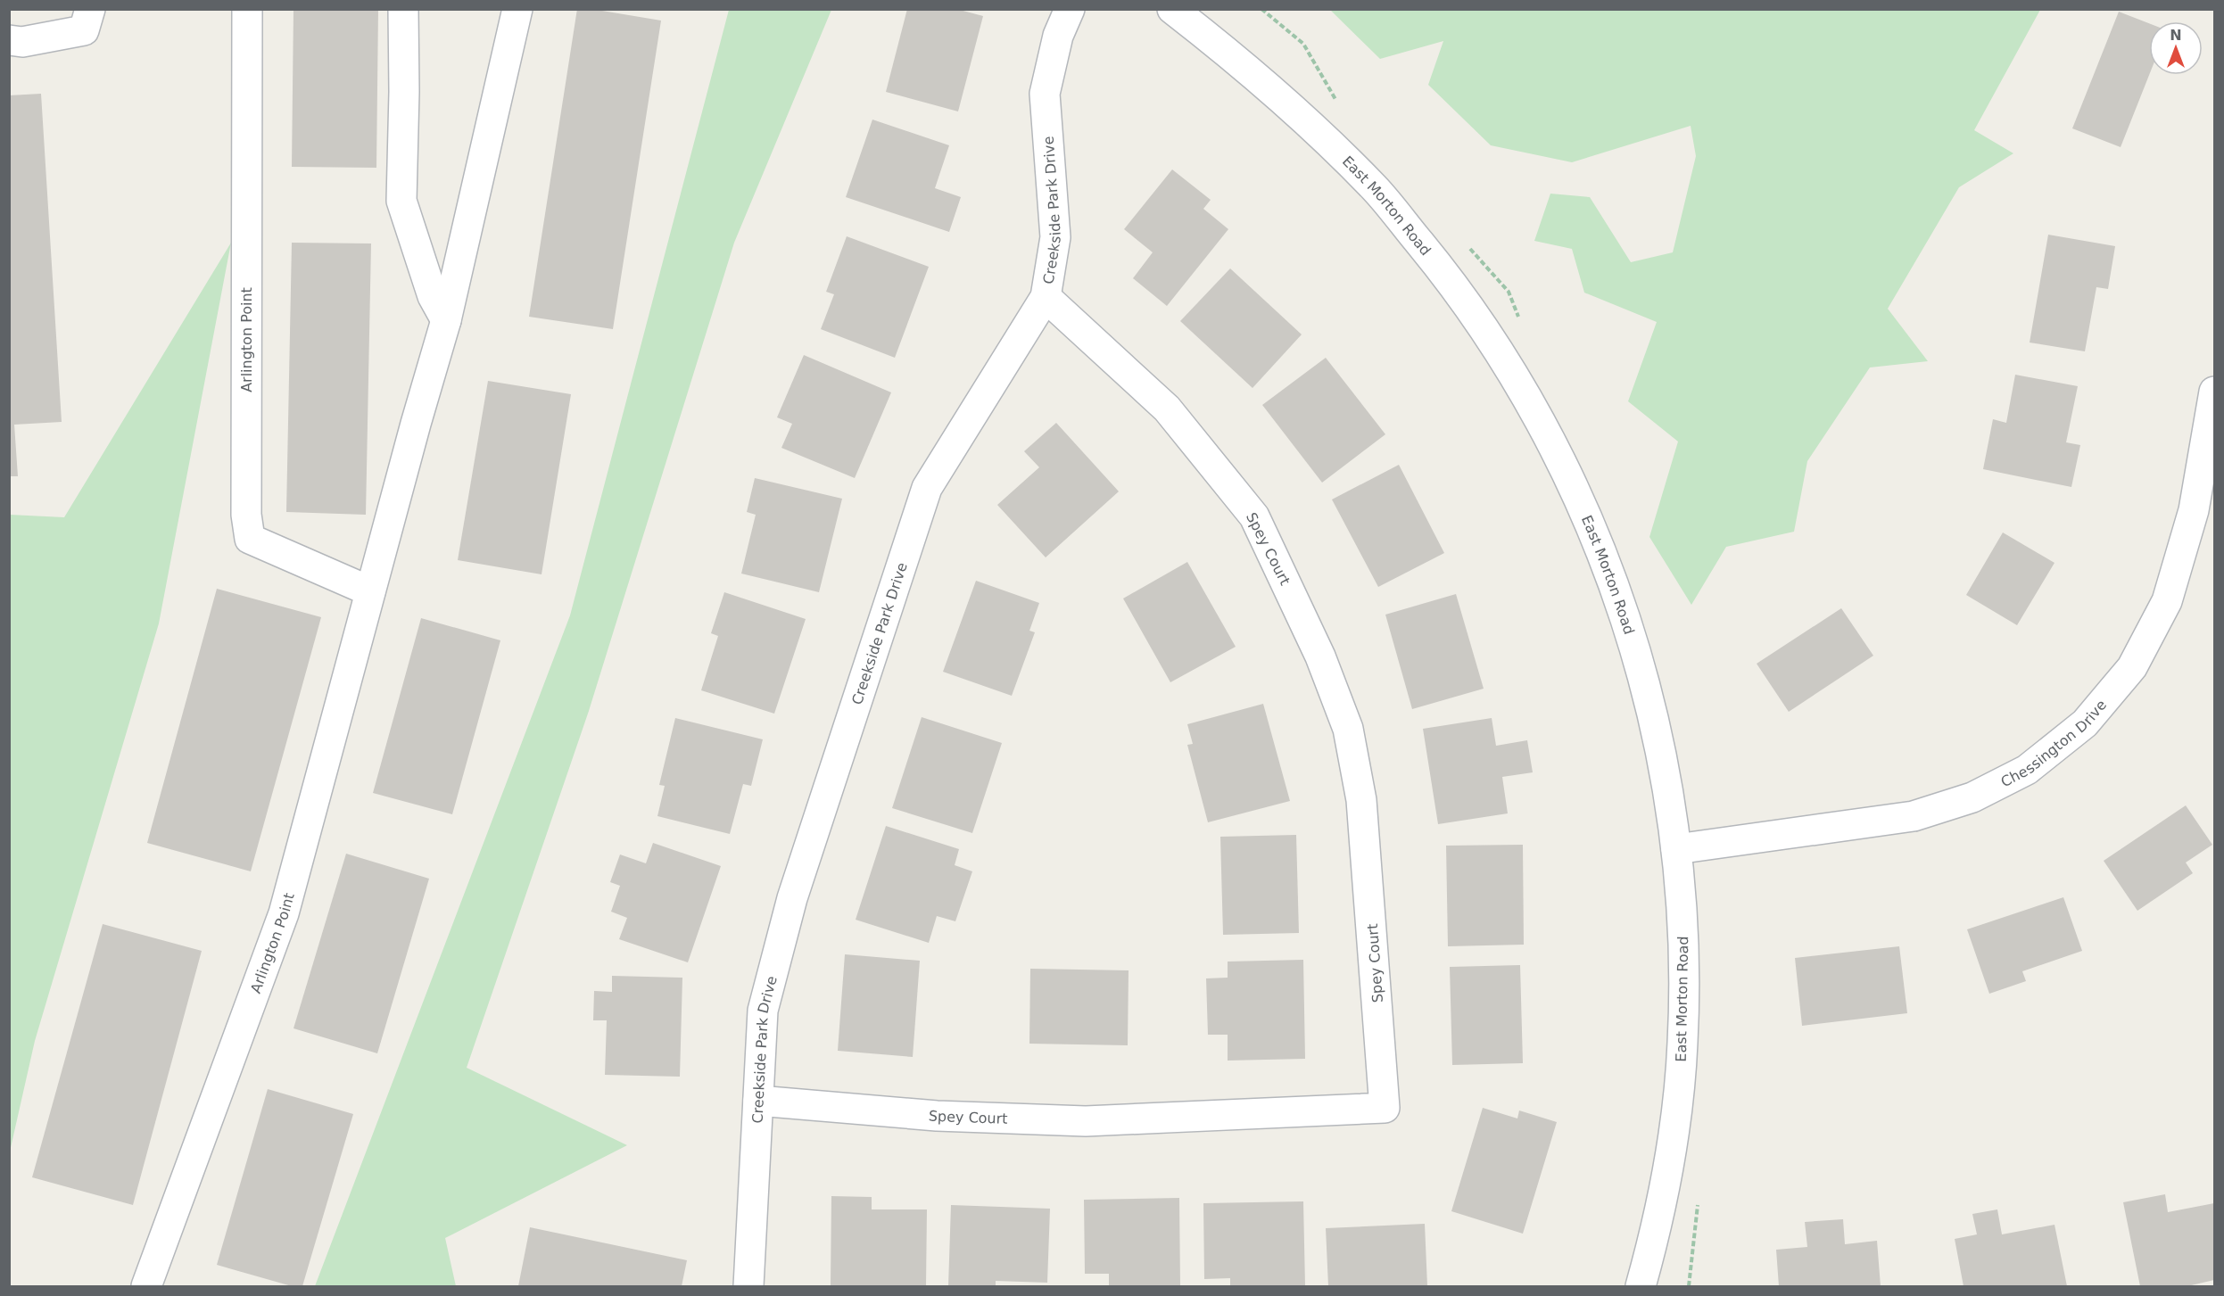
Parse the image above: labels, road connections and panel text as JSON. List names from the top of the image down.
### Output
{
  "streets": {
    "street": [
      "East Morton Road",
      "Creekside Park Drive",
      "Arlington Point",
      "Spey Court",
      "Chessington Drive"
    ]
  },
  "crossings": [
    ["East Morton Road", "Chessington Drive"],
    ["Creekside Park Drive", "Spey Court"]
  ],
  "north": "top"
}
